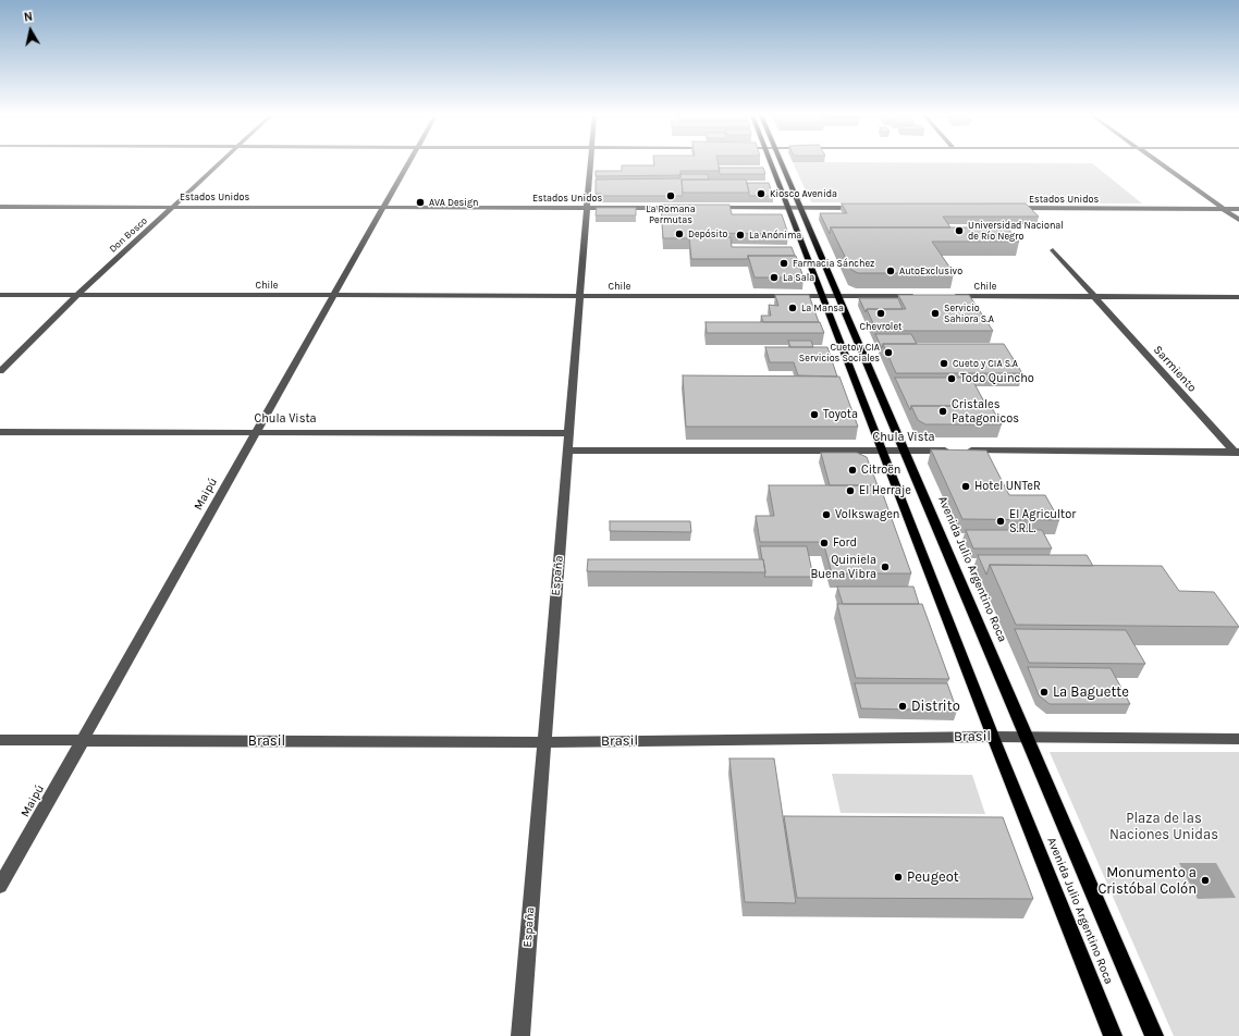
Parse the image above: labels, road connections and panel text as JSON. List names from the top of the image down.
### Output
{
  "streets": {
    "main road": ["Avenida Julio Argentino Roca"],
    "street": [
      "Estados Unidos",
      "Don Bosco",
      "Chile",
      "Sarmiento",
      "Chula Vista",
      "Maipú",
      "España",
      "Brasil"
    ]
  },
  "crossings": [
    ["Estados Unidos", "Don Bosco"],
    ["Estados Unidos", "Maipú"],
    ["Estados Unidos", "España"],
    ["Don Bosco", "Chile"],
    ["Chile", "Sarmiento"],
    ["Chile", "Maipú"],
    ["Chile", "Avenida Julio Argentino Roca"],
    ["Chile", "España"],
    ["Sarmiento", "Chula Vista"],
    ["Chula Vista", "Maipú"],
    ["Chula Vista", "Avenida Julio Argentino Roca"],
    ["Chula Vista", "España"],
    ["Maipú", "Brasil"],
    ["Avenida Julio Argentino Roca", "Brasil"],
    ["España", "Brasil"]
  ],
  "parks": ["Plaza de las Naciones Unidas"],
  "places": [
    "Kiosco Avenida",
    "La Romana Permutas",
    "AVA Design",
    "Universidad Nacional de Río Negro",
    "Depósito",
    "La Anónima",
    "Farmacia Sánchez",
    "AutoExclusivo",
    "La Sala",
    "La Mansa",
    "Chevrolet",
    "Servicio Sahiora S.A",
    "Cueto y CIA Servicios Sociales",
    "Cueto y CIA S.A",
    "Todo Quincho",
    "Cristales Patagonicos",
    "Toyota",
    "Citroën",
    "Hotel UNTeR",
    "El Herraje",
    "Volkswagen",
    "El Agricultor S.R.L.",
    "Ford",
    "Quiniela Buena Vibra",
    "La Baguette",
    "Distrito",
    "Peugeot",
    "Monumento a Cristóbal Colón"
  ],
  "north": "top"
}
